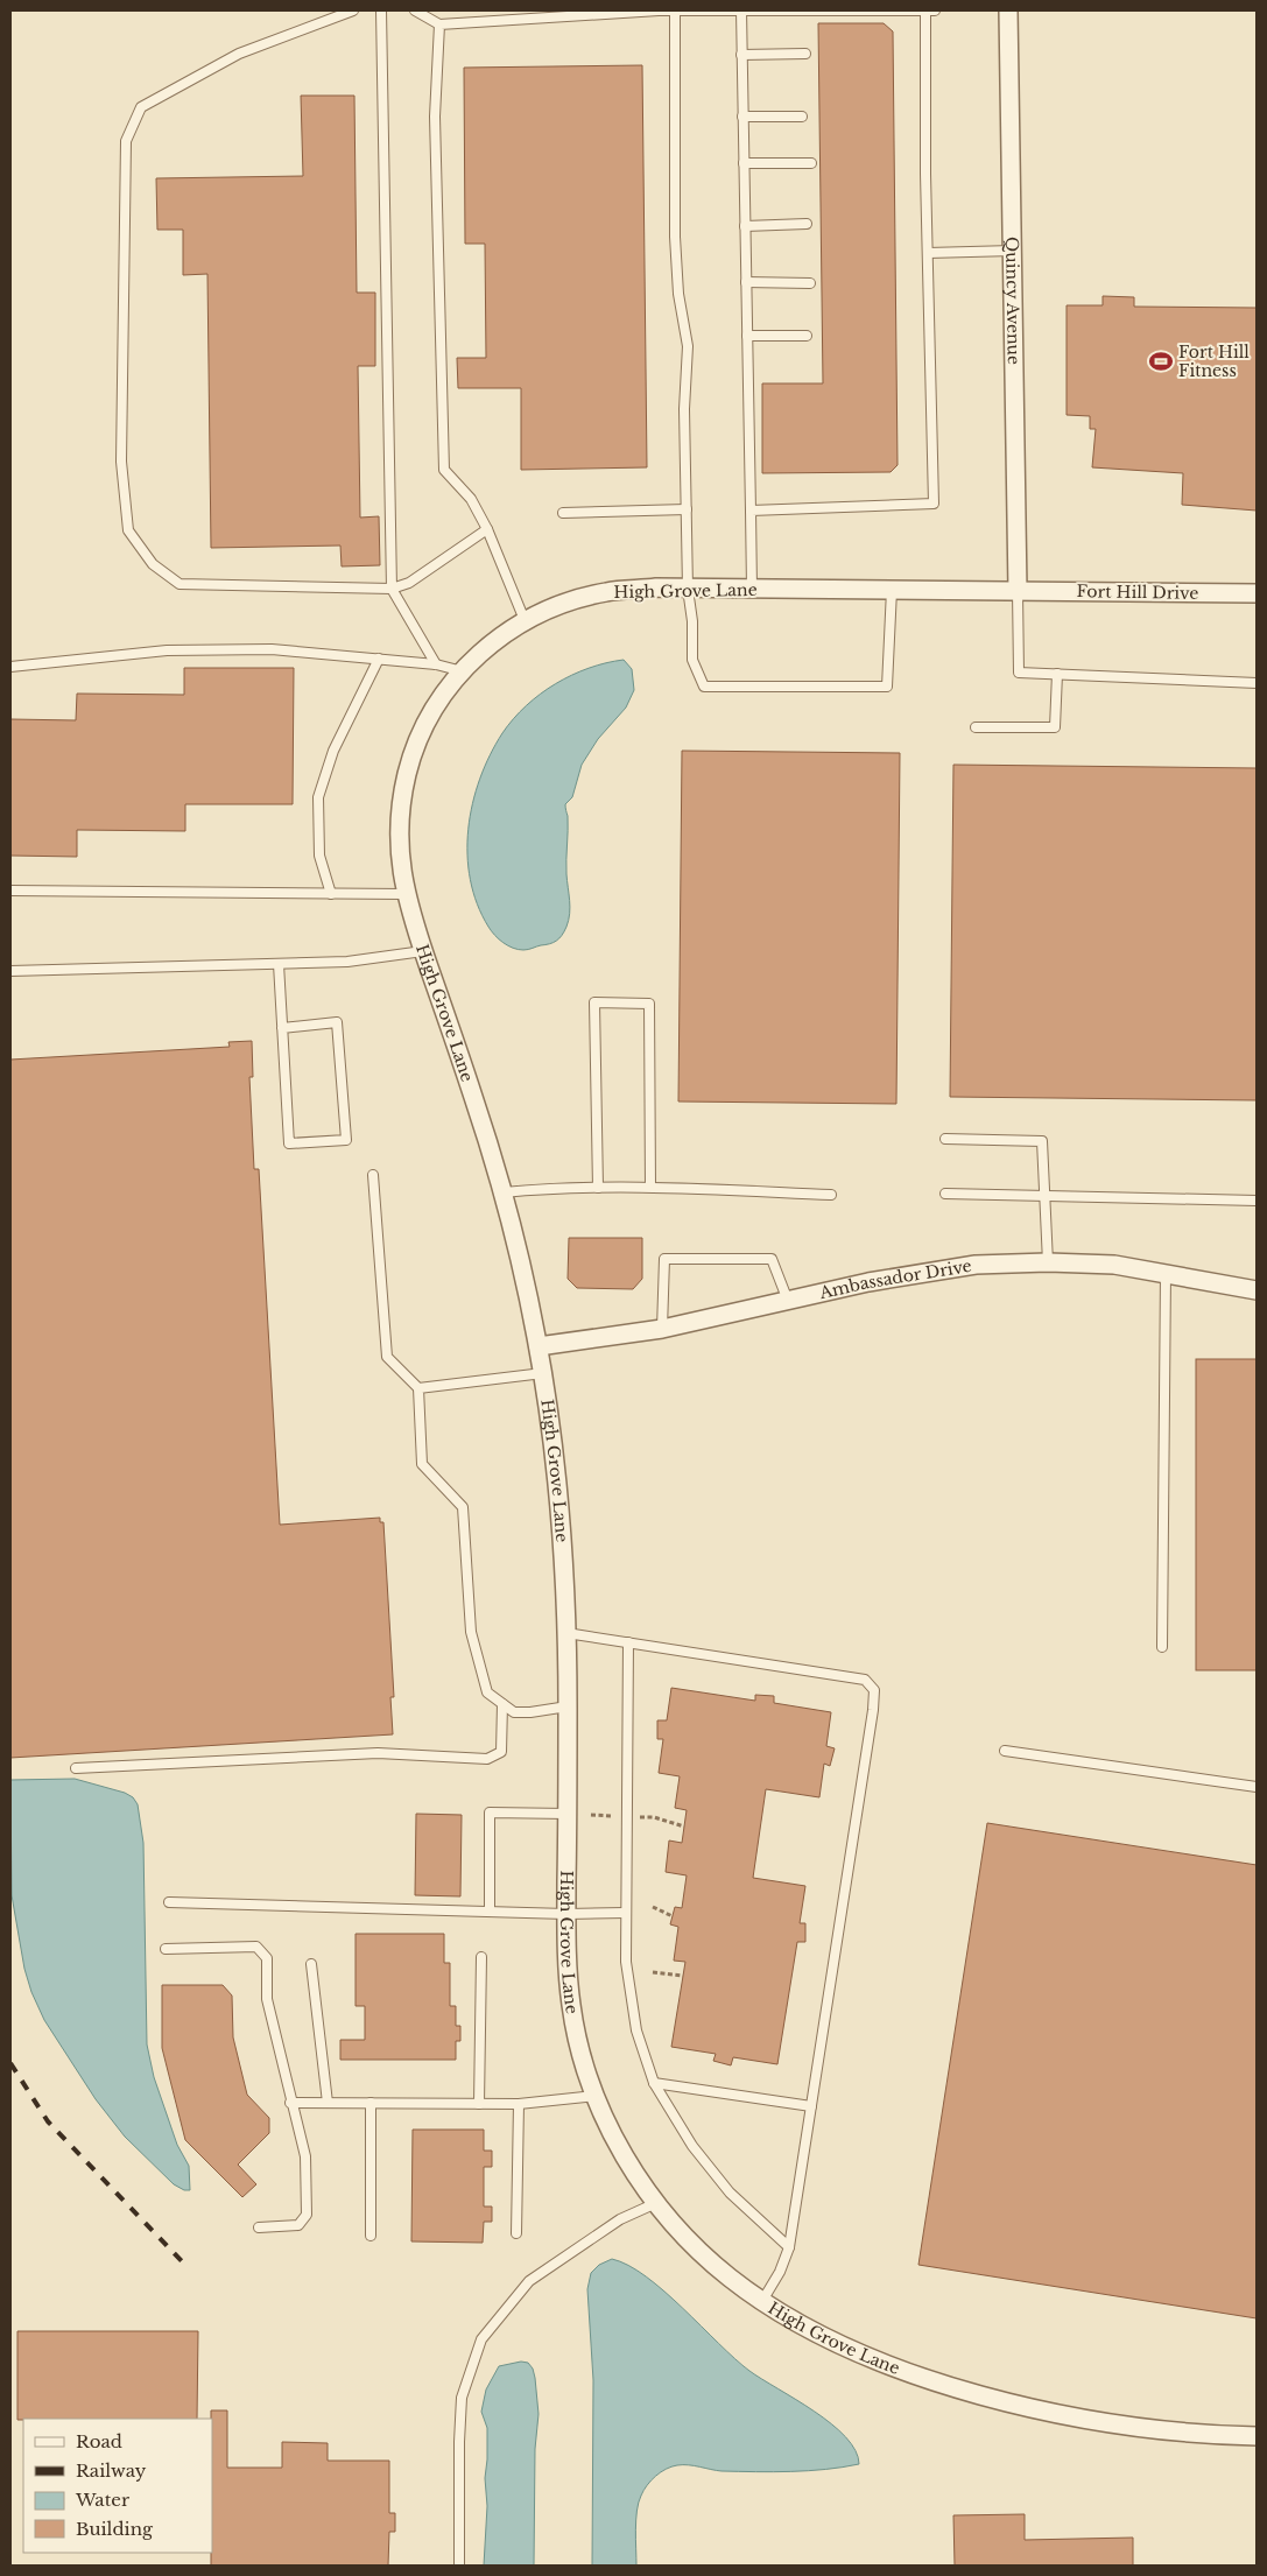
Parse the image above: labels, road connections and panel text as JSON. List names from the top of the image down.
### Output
{
  "streets": {
    "street": [
      "Quincy Avenue",
      "High Grove Lane",
      "Fort Hill Drive",
      "Ambassador Drive"
    ]
  },
  "crossings": [
    ["Quincy Avenue", "High Grove Lane"],
    ["Quincy Avenue", "Fort Hill Drive"],
    ["High Grove Lane", "Fort Hill Drive"],
    ["High Grove Lane", "Ambassador Drive"]
  ],
  "places": {
    "sports": ["Fort Hill Fitness"]
  },
  "legend": [
    "Road",
    "Railway",
    "Water",
    "Building"
  ]
}
